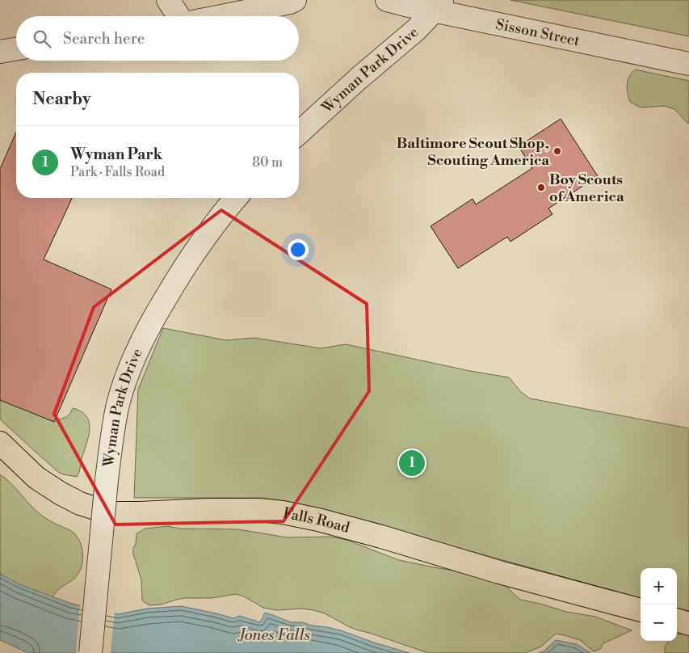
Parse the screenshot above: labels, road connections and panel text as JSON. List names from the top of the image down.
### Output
{
  "streets": {
    "main road": ["Falls Road"],
    "street": ["Sisson Street", "Wyman Park Drive"]
  },
  "crossings": [
    ["Sisson Street", "Wyman Park Drive"]
  ],
  "water": ["Jones Falls"],
  "places": ["Baltimore Scout Shop, Scouting America", "Boy Scouts of America"],
  "page": {
    "search": "Search here",
    "heading": "Nearby",
    "list": [
      {
        "mark": "1",
        "name": "Wyman Park",
        "note": "Park · Falls Road",
        "value": "80 m"
      }
    ],
    "pins": "1",
    "map_buttons": ["+", "−"]
  }
}
